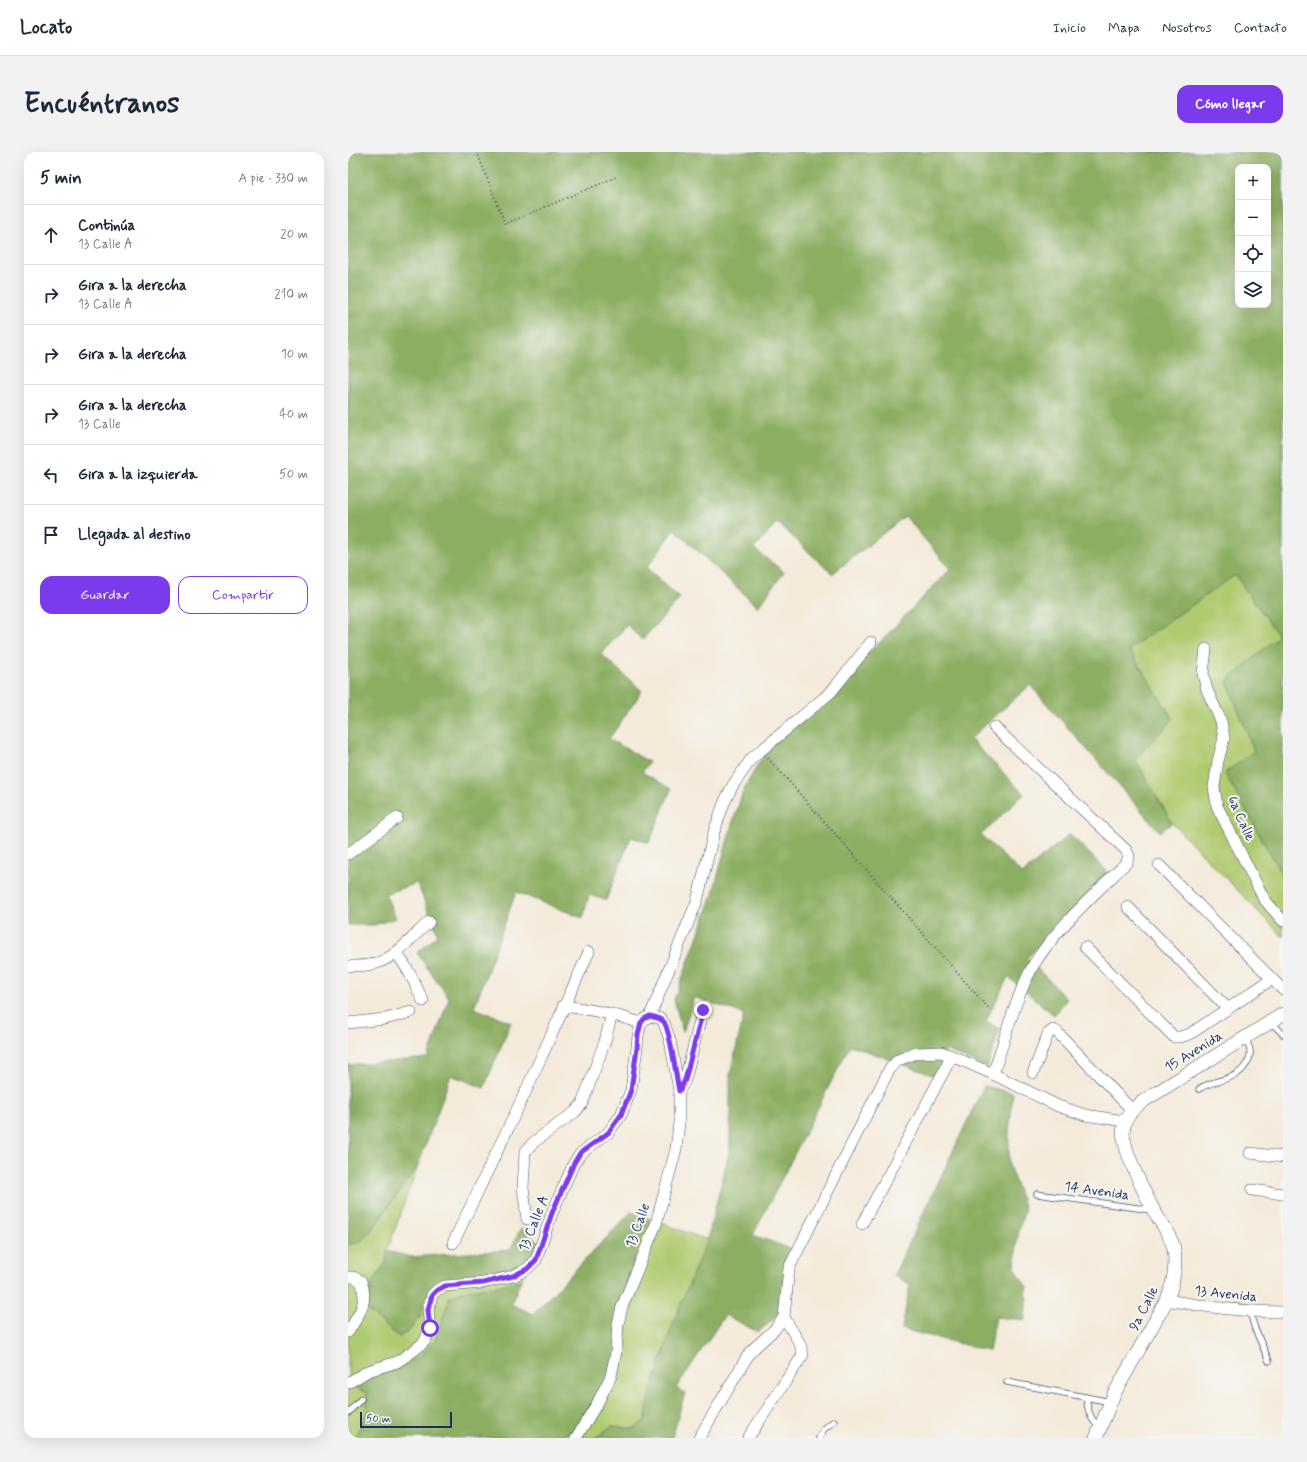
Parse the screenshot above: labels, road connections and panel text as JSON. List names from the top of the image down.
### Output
{
  "streets": {
    "street": [
      "6a Calle",
      "15 Avenida",
      "13 Calle A",
      "13 Calle",
      "13 Avenida",
      "9a Calle"
    ],
    "lane": ["14 Avenida"]
  },
  "crossings": [
    ["15 Avenida", "9a Calle"],
    ["14 Avenida", "9a Calle"],
    ["13 Avenida", "9a Calle"]
  ],
  "scale_bar": "50 m",
  "page": {
    "header": "Locato",
    "nav": [
      "Inicio",
      "Mapa",
      "Nosotros",
      "Contacto"
    ],
    "buttons": [
      "Cómo llegar",
      ["Guardar", "Compartir"]
    ],
    "title": "Encuéntranos",
    "heading": ["5 min", "A pie · 330 m"],
    "map_buttons": ["+", "−"],
    "list": [
      ["Continúa", "13 Calle A", "20 m"],
      ["Gira a la derecha", "13 Calle A", "210 m"],
      ["Gira a la derecha", "10 m"],
      ["Gira a la derecha", "13 Calle", "40 m"],
      ["Gira a la izquierda", "50 m"],
      "Llegada al destino"
    ],
    "scale": "50 m"
  }
}
